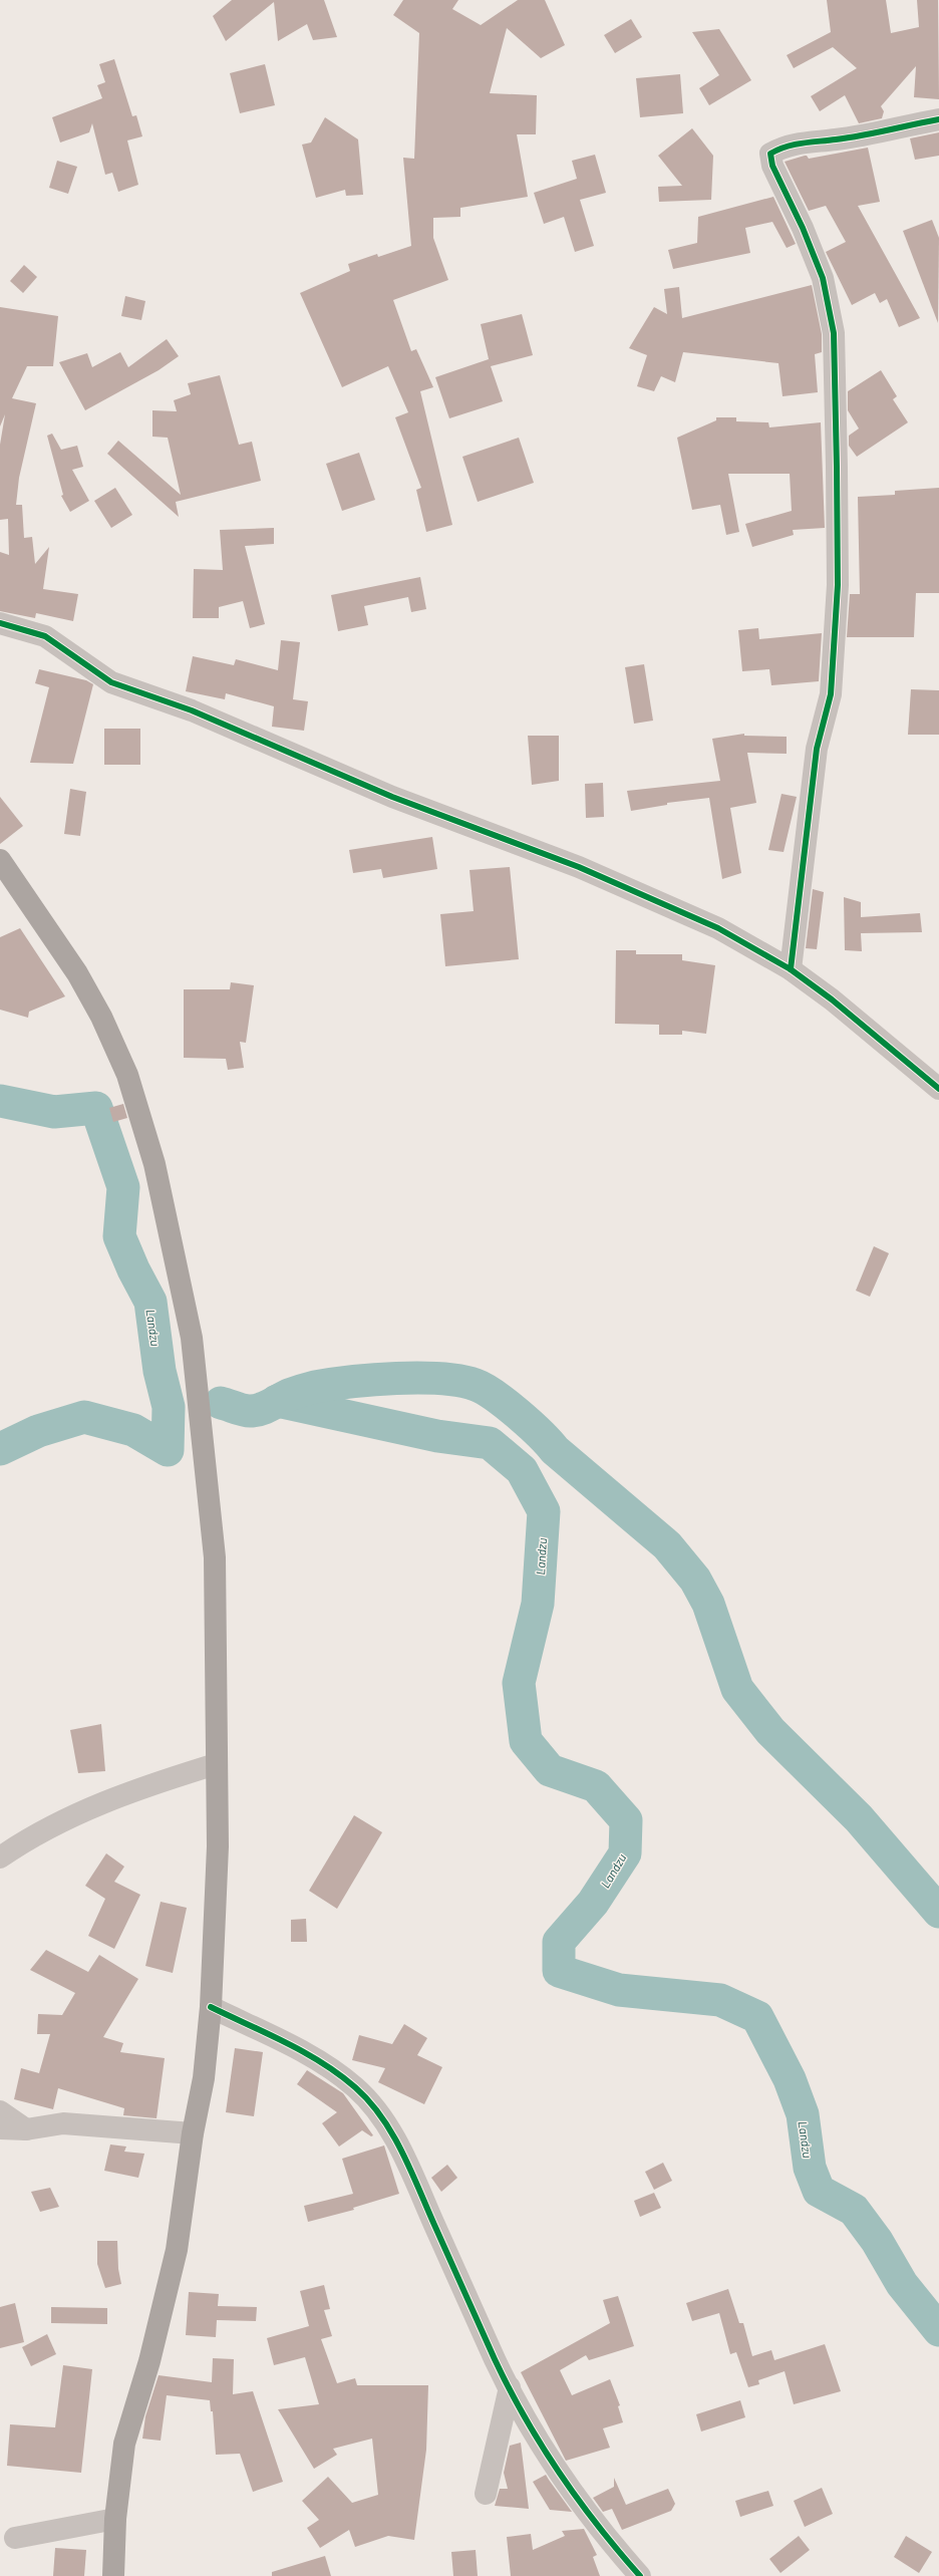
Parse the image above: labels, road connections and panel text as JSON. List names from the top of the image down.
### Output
{
  "water": ["Landzu"]
}
